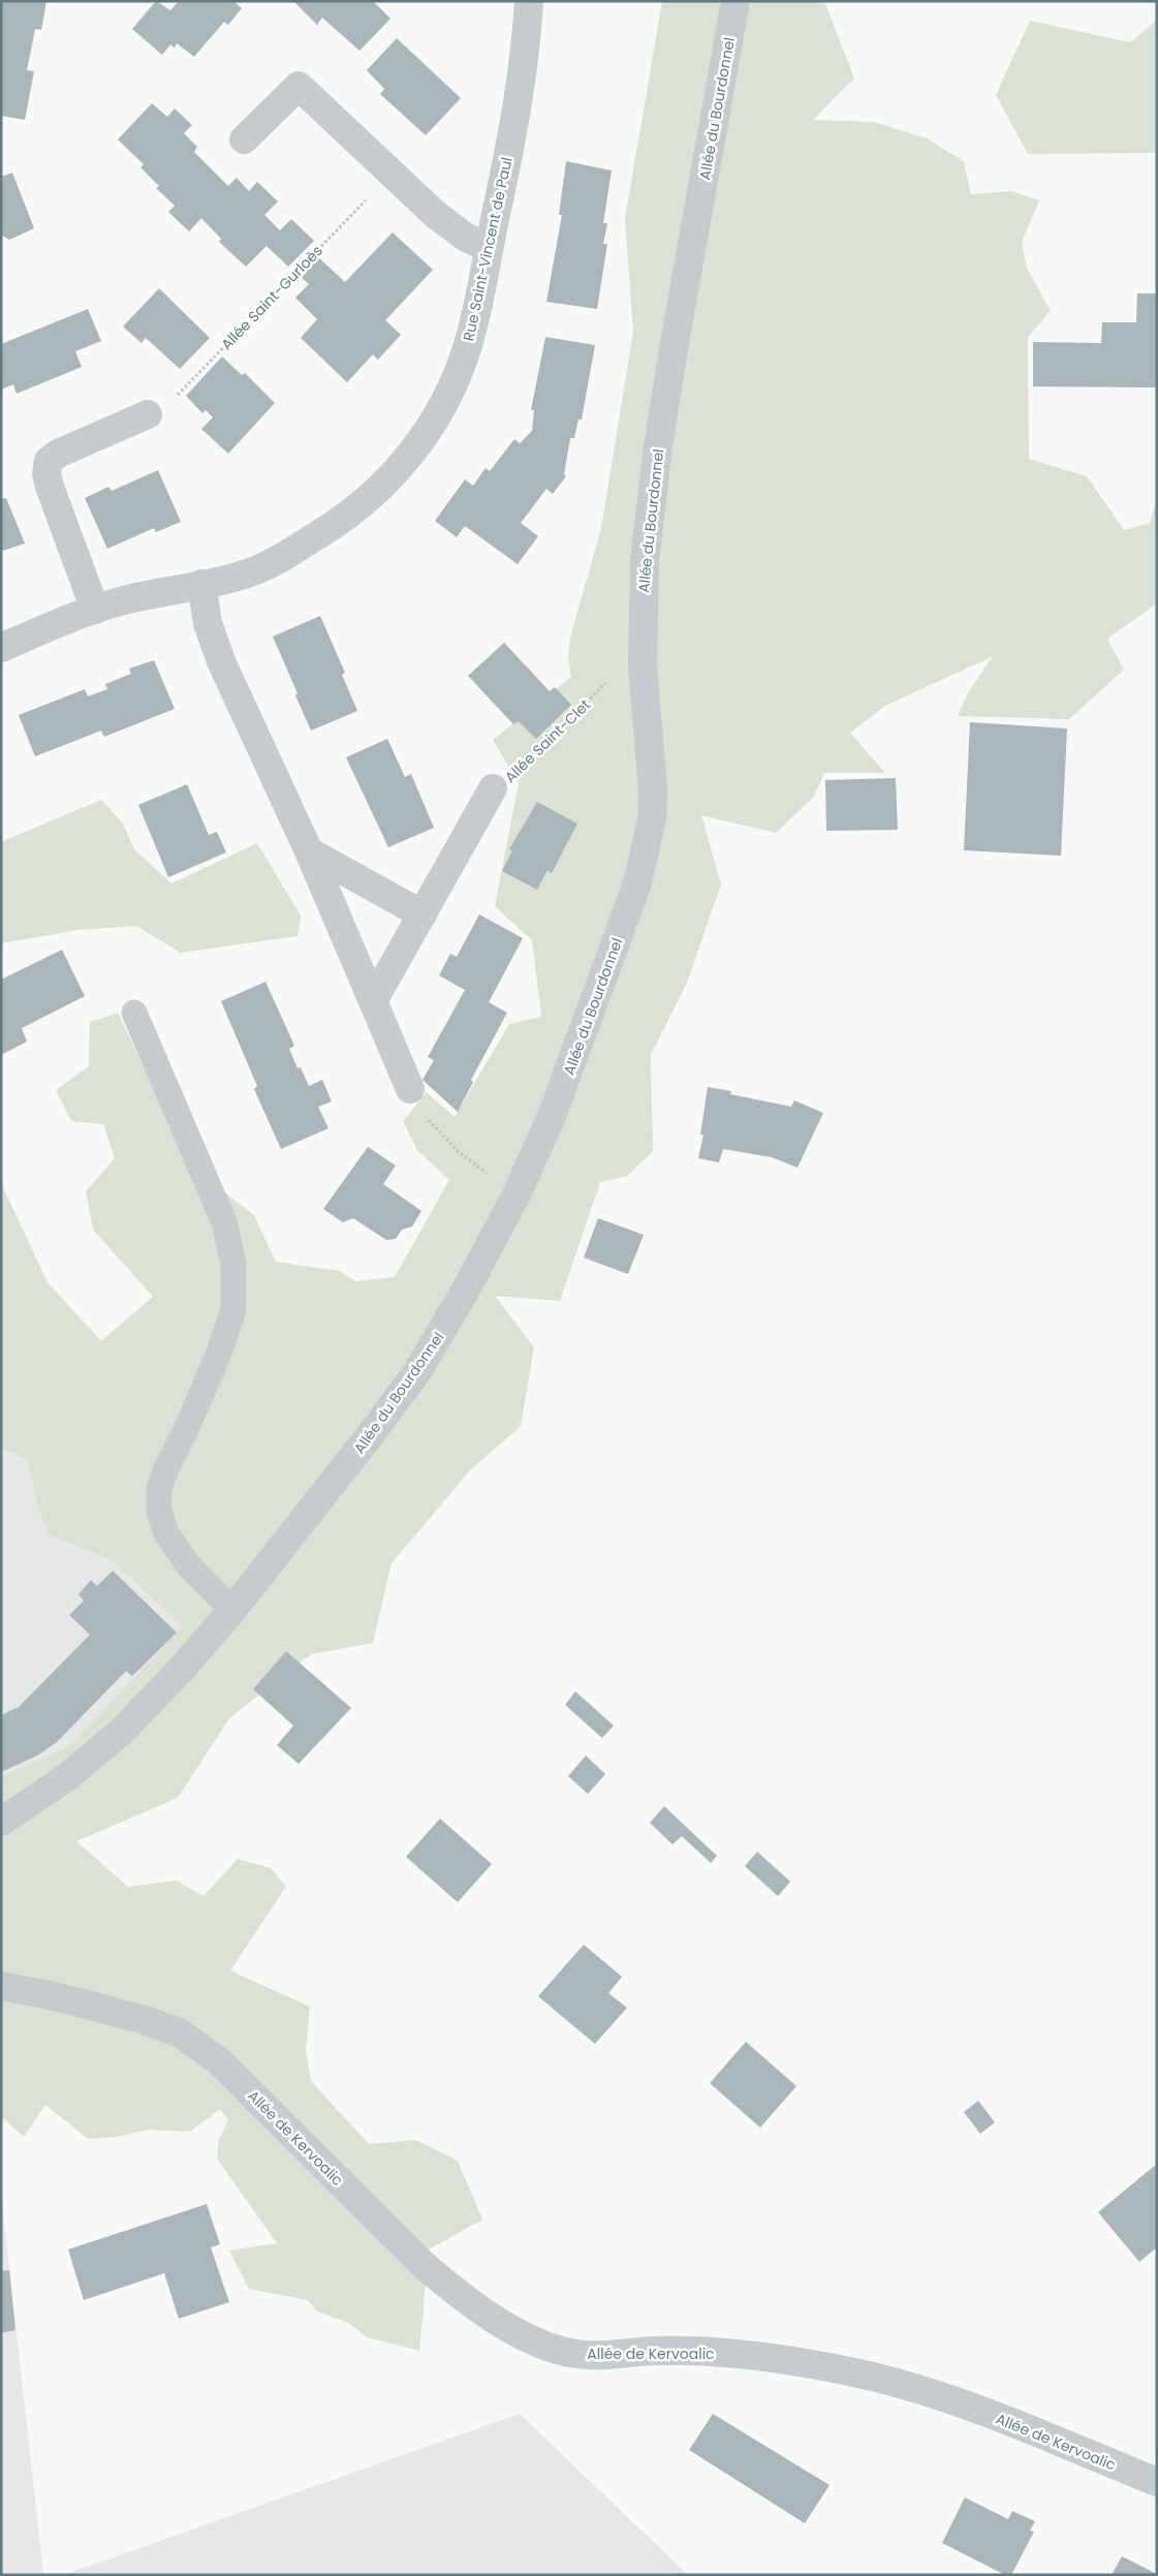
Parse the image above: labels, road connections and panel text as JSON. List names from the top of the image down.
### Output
{
  "streets": {
    "street": [
      "Allée du Bourdonnel",
      "Rue Saint-Vincent de Paul",
      "Allée Saint-Clet",
      "Allée de Kervoalic"
    ],
    "path": ["Allée Saint-Gurloès"]
  },
  "crossings": [
    ["Allée du Bourdonnel", "Allée Saint-Clet"]
  ]
}
